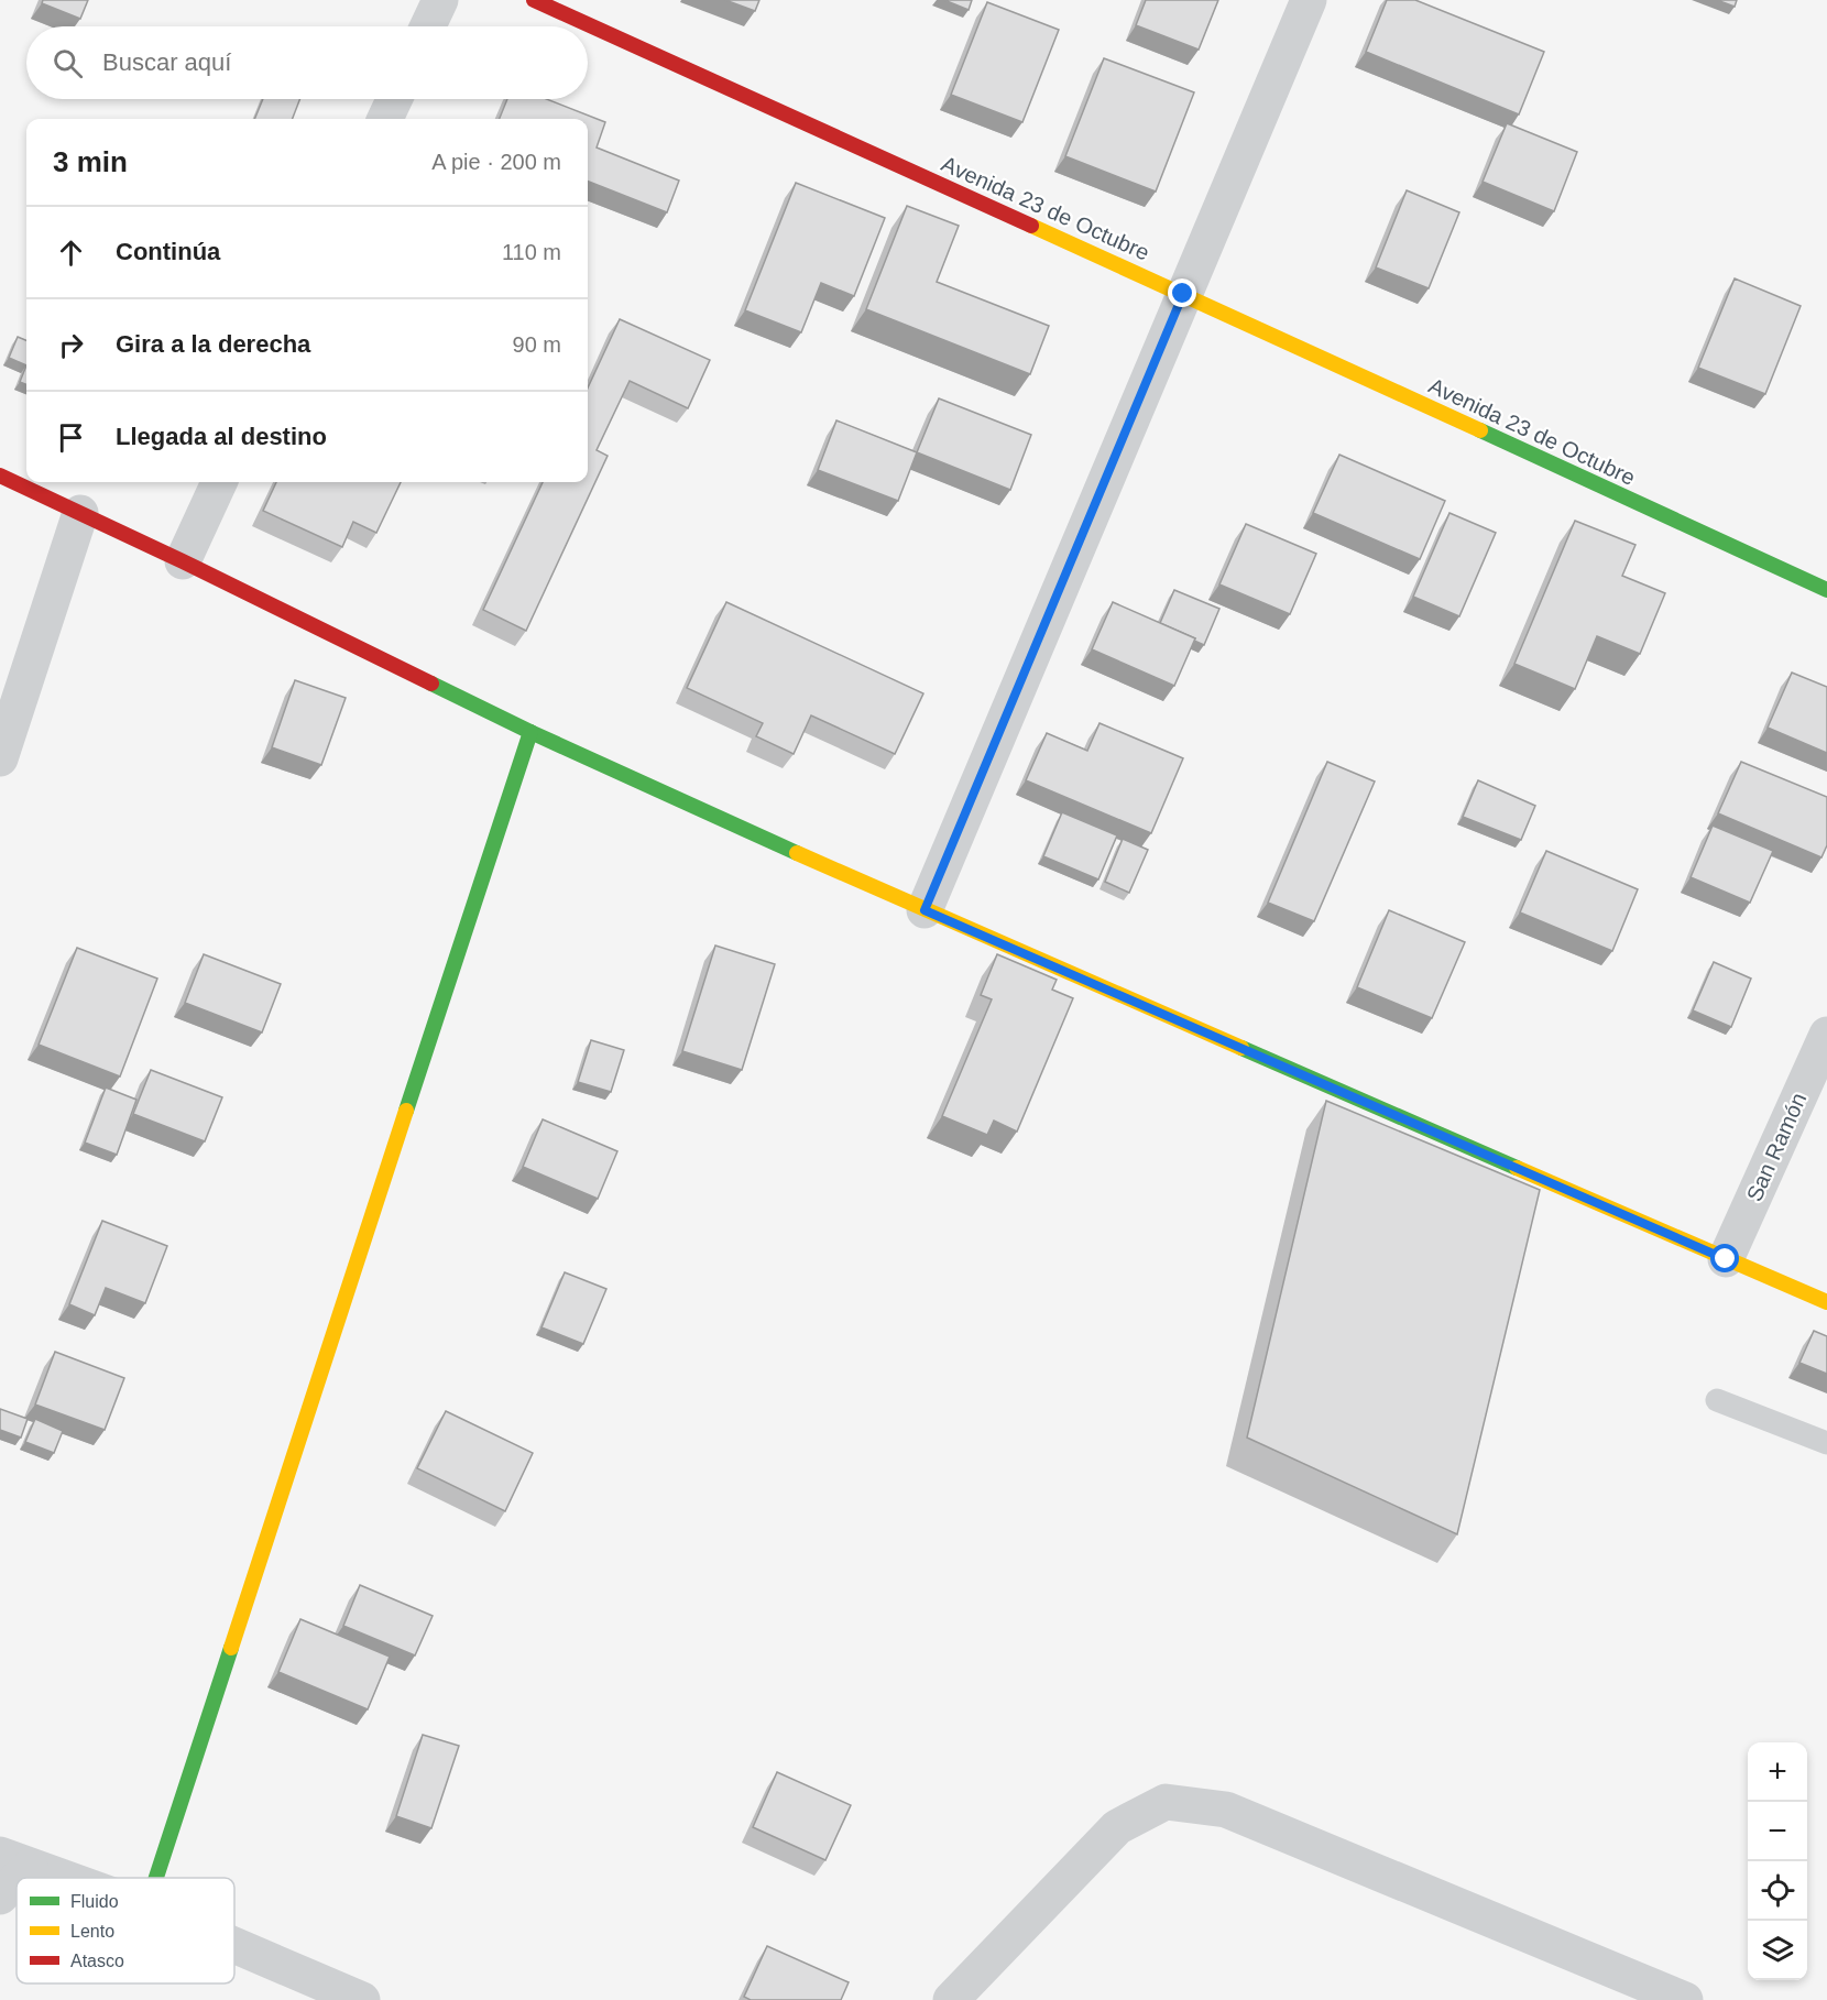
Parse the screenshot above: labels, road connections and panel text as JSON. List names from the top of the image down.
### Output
{
  "streets": {
    "street": ["Avenida 23 de Octubre", "San Ramón"]
  },
  "legend": ["Fluido", "Lento", "Atasco"],
  "page": {
    "search": "Buscar aquí",
    "heading": ["3 min", "A pie · 200 m"],
    "list": [
      ["Continúa", "110 m"],
      ["Gira a la derecha", "90 m"],
      "Llegada al destino"
    ],
    "map_buttons": ["+", "−"]
  }
}
